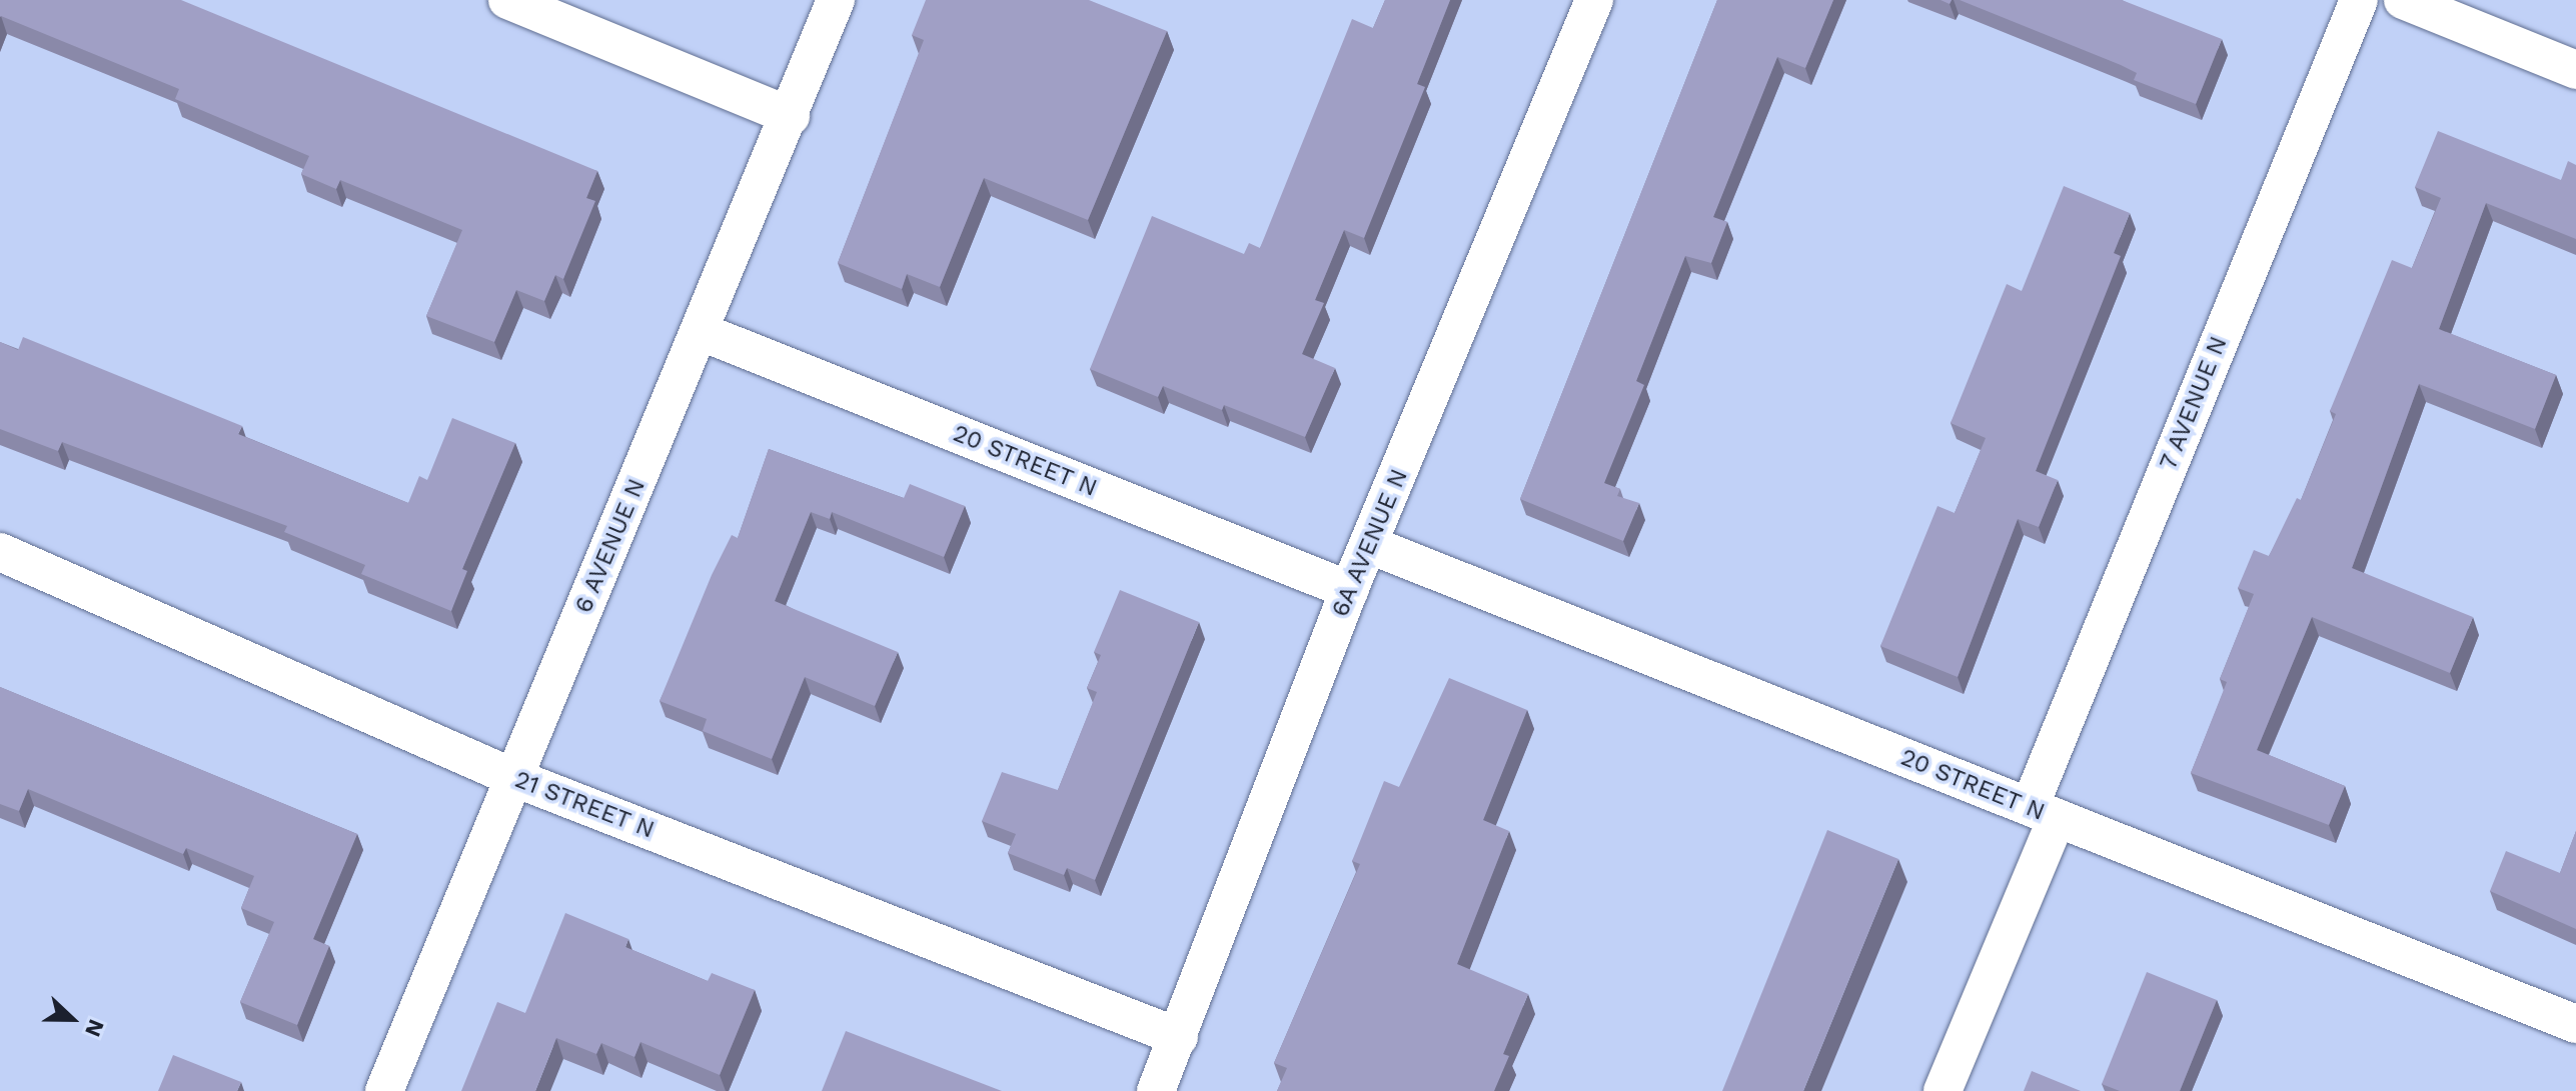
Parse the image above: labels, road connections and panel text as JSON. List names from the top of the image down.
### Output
{
  "streets": {
    "street": [
      "7 AVENUE N",
      "20 STREET N",
      "6A AVENUE N",
      "6 AVENUE N",
      "21 STREET N"
    ]
  },
  "crossings": [
    ["7 AVENUE N", "20 STREET N"],
    ["20 STREET N", "6A AVENUE N"],
    ["20 STREET N", "6 AVENUE N"],
    ["6A AVENUE N", "21 STREET N"],
    ["6 AVENUE N", "21 STREET N"]
  ],
  "north": "right"
}
